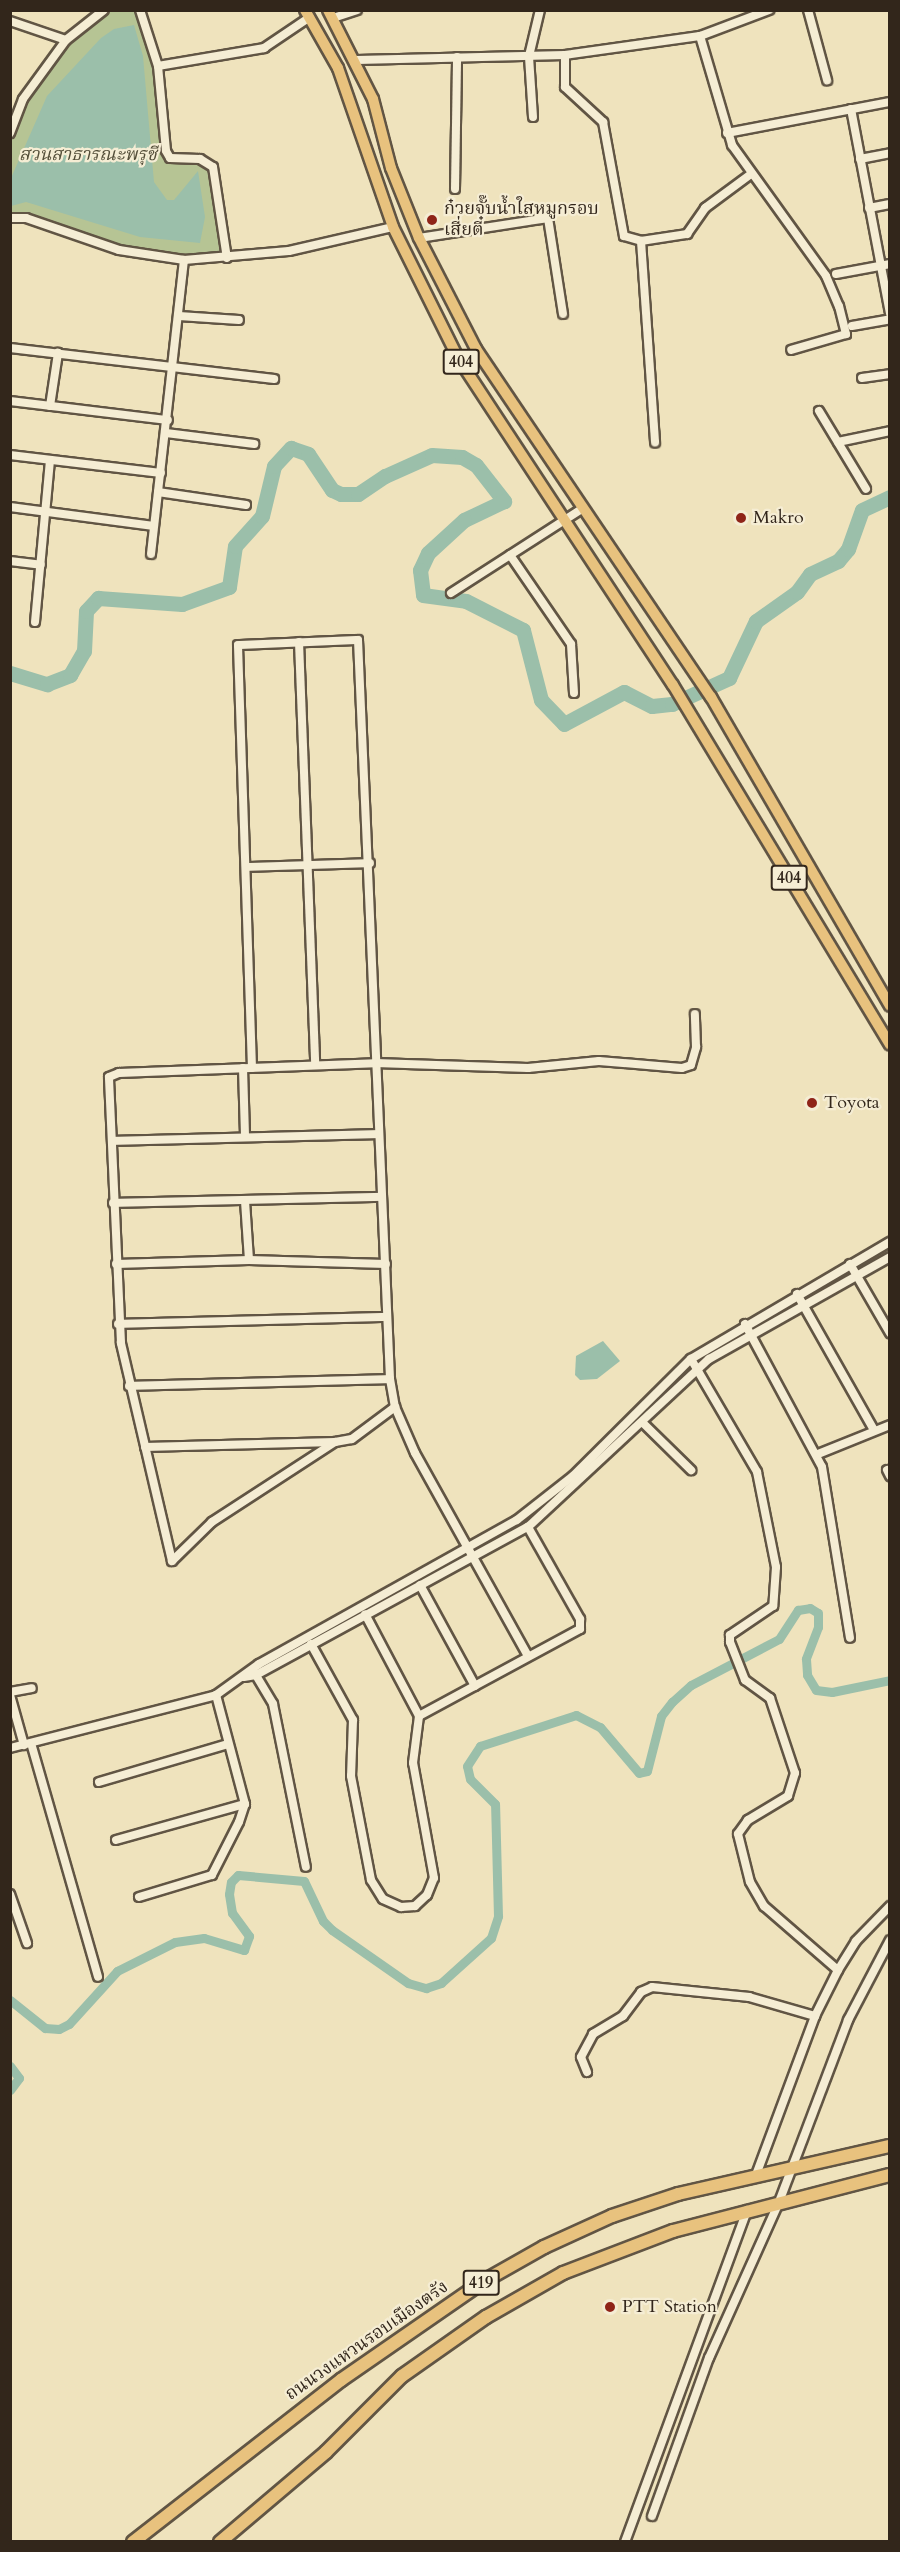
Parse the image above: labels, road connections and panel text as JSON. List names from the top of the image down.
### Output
{
  "streets": {
    "highway": ["419", "ถนนวงแหวนรอบเมืองตรัง"],
    "main road": ["404"]
  },
  "parks": ["สวนสาธารณะพรุชี"],
  "places": [
    "ก๋วยจั๊บน้ำใสหมูกรอบ เสี่ยตี๋",
    "Makro",
    "Toyota",
    "PTT Station"
  ]
}
